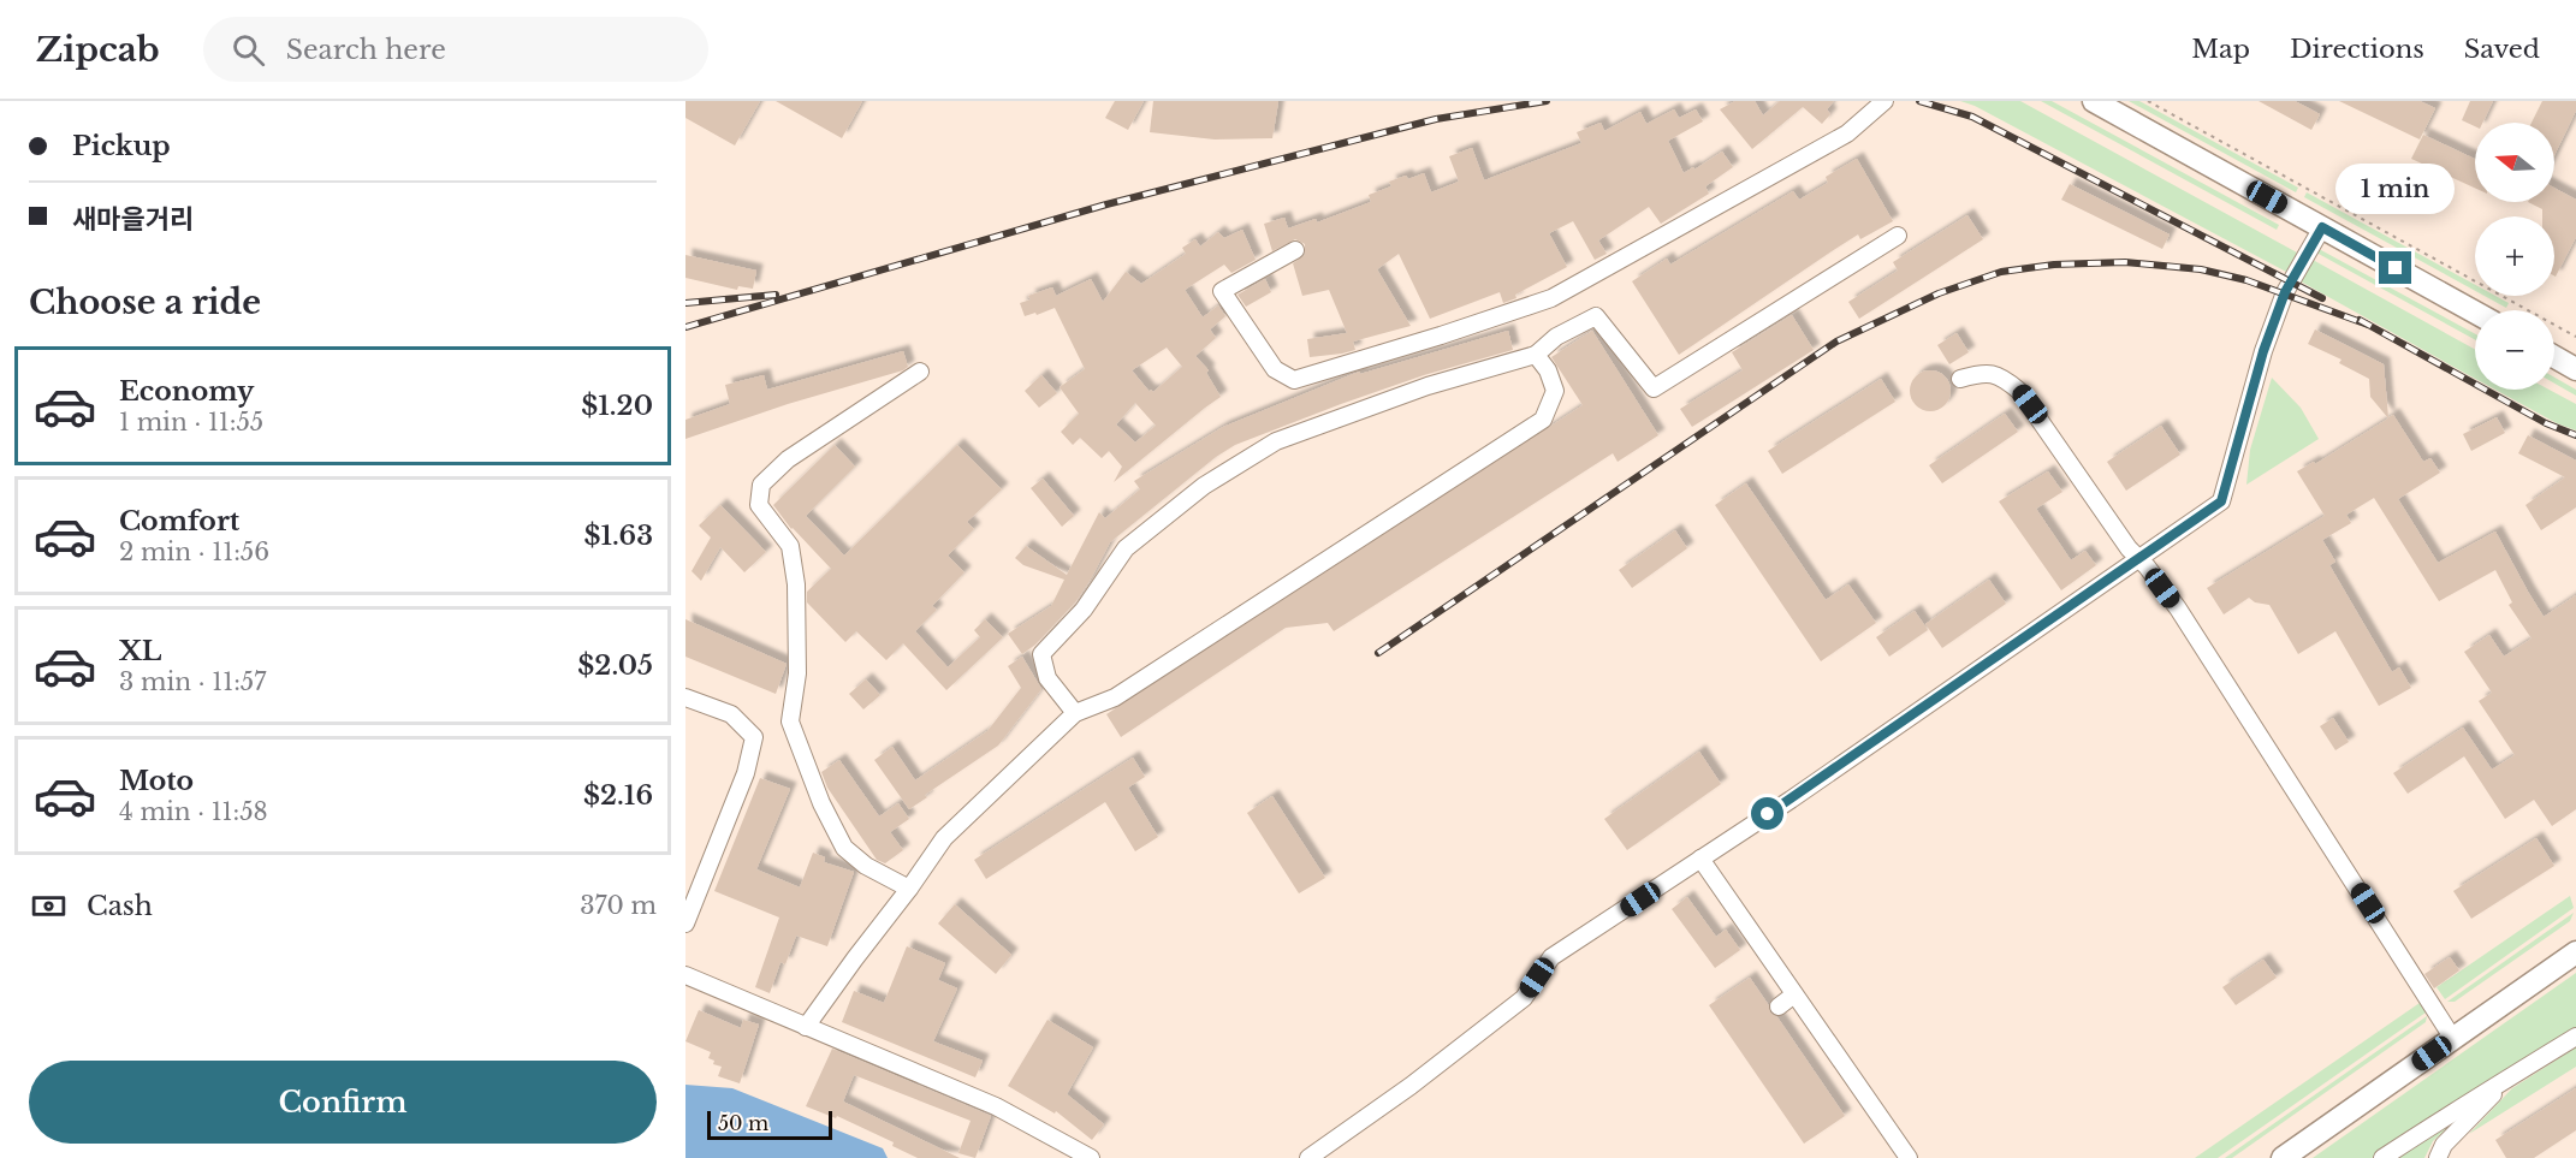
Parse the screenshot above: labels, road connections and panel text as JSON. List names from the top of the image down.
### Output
{
  "scale_bar": "50 m",
  "north": "left",
  "page": {
    "header": "Zipcab",
    "search": "Search here",
    "nav": ["Map", "Directions", "Saved"],
    "banner": ["Pickup", "새마을거리"],
    "map_buttons": ["+", "−"],
    "bubble": "1 min",
    "heading": "Choose a ride",
    "list": [
      {
        "name": "Economy",
        "note": "1 min · 11:55",
        "value": "$1.20"
      },
      {
        "name": "Comfort",
        "note": "2 min · 11:56",
        "value": "$1.63"
      },
      {
        "name": "XL",
        "note": "3 min · 11:57",
        "value": "$2.05"
      },
      {
        "name": "Moto",
        "note": "4 min · 11:58",
        "value": "$2.16"
      }
    ],
    "pay": ["Cash", "370 m"],
    "buttons": "Confirm",
    "scale": "50 m"
  }
}
